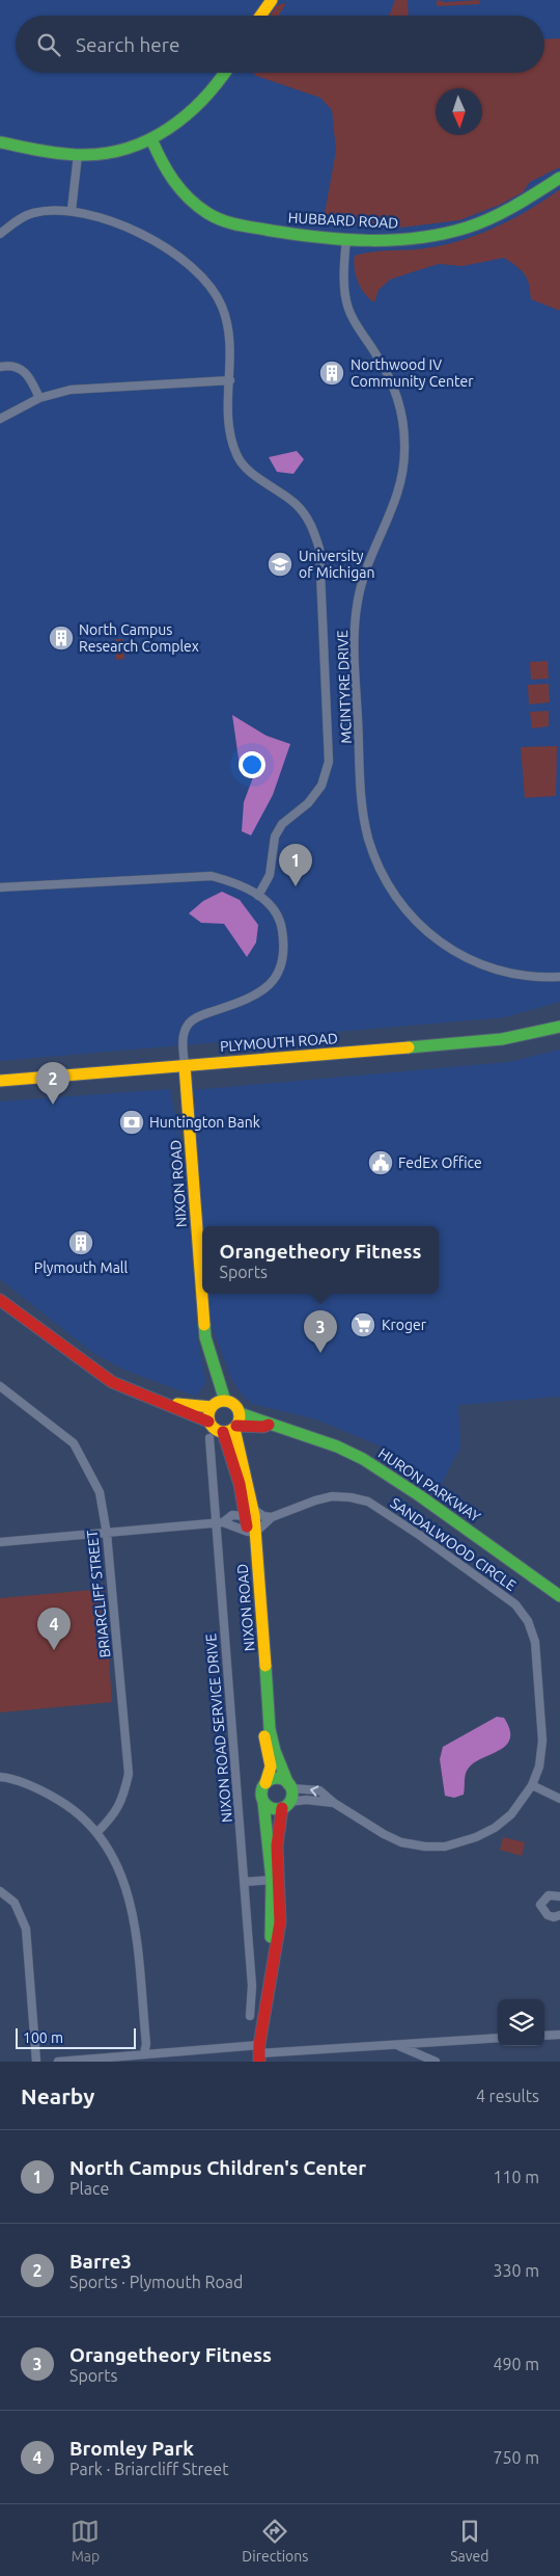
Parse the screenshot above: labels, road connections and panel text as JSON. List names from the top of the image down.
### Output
{
  "streets": {
    "main road": [
      "HUBBARD ROAD",
      "PLYMOUTH ROAD",
      "NIXON ROAD",
      "HURON PARKWAY"
    ],
    "street": [
      "MCINTYRE DRIVE",
      "SANDALWOOD CIRCLE",
      "BRIARCLIFF STREET",
      "NIXON ROAD SERVICE DRIVE"
    ]
  },
  "crossings": [
    ["HUBBARD ROAD", "MCINTYRE DRIVE"],
    ["PLYMOUTH ROAD", "NIXON ROAD"],
    ["NIXON ROAD", "HURON PARKWAY"],
    ["NIXON ROAD", "SANDALWOOD CIRCLE"]
  ],
  "places": {
    "building": ["Northwood IV Community Center", "North Campus Research Complex", "Plymouth Mall"],
    "school or university": ["University of Michigan"],
    "bank": ["Huntington Bank"],
    "public building": ["FedEx Office"],
    "supermarket": ["Kroger"]
  },
  "scale_bar": "100 m",
  "north": "bottom",
  "page": {
    "search": "Search here",
    "pins": [
      "1",
      "2",
      "3",
      "4"
    ],
    "popup": ["Orangetheory Fitness", "Sports"],
    "scale": "100 m",
    "heading": ["Nearby", "4 results"],
    "list": [
      {
        "mark": "1",
        "name": "North Campus Children's Center",
        "note": "Place",
        "value": "110 m"
      },
      {
        "mark": "2",
        "name": "Barre3",
        "note": "Sports · Plymouth Road",
        "value": "330 m"
      },
      {
        "mark": "3",
        "name": "Orangetheory Fitness",
        "note": "Sports",
        "value": "490 m"
      },
      {
        "mark": "4",
        "name": "Bromley Park",
        "note": "Park · Briarcliff Street",
        "value": "750 m"
      }
    ],
    "nav": ["Map", "Directions", "Saved"]
  }
}
